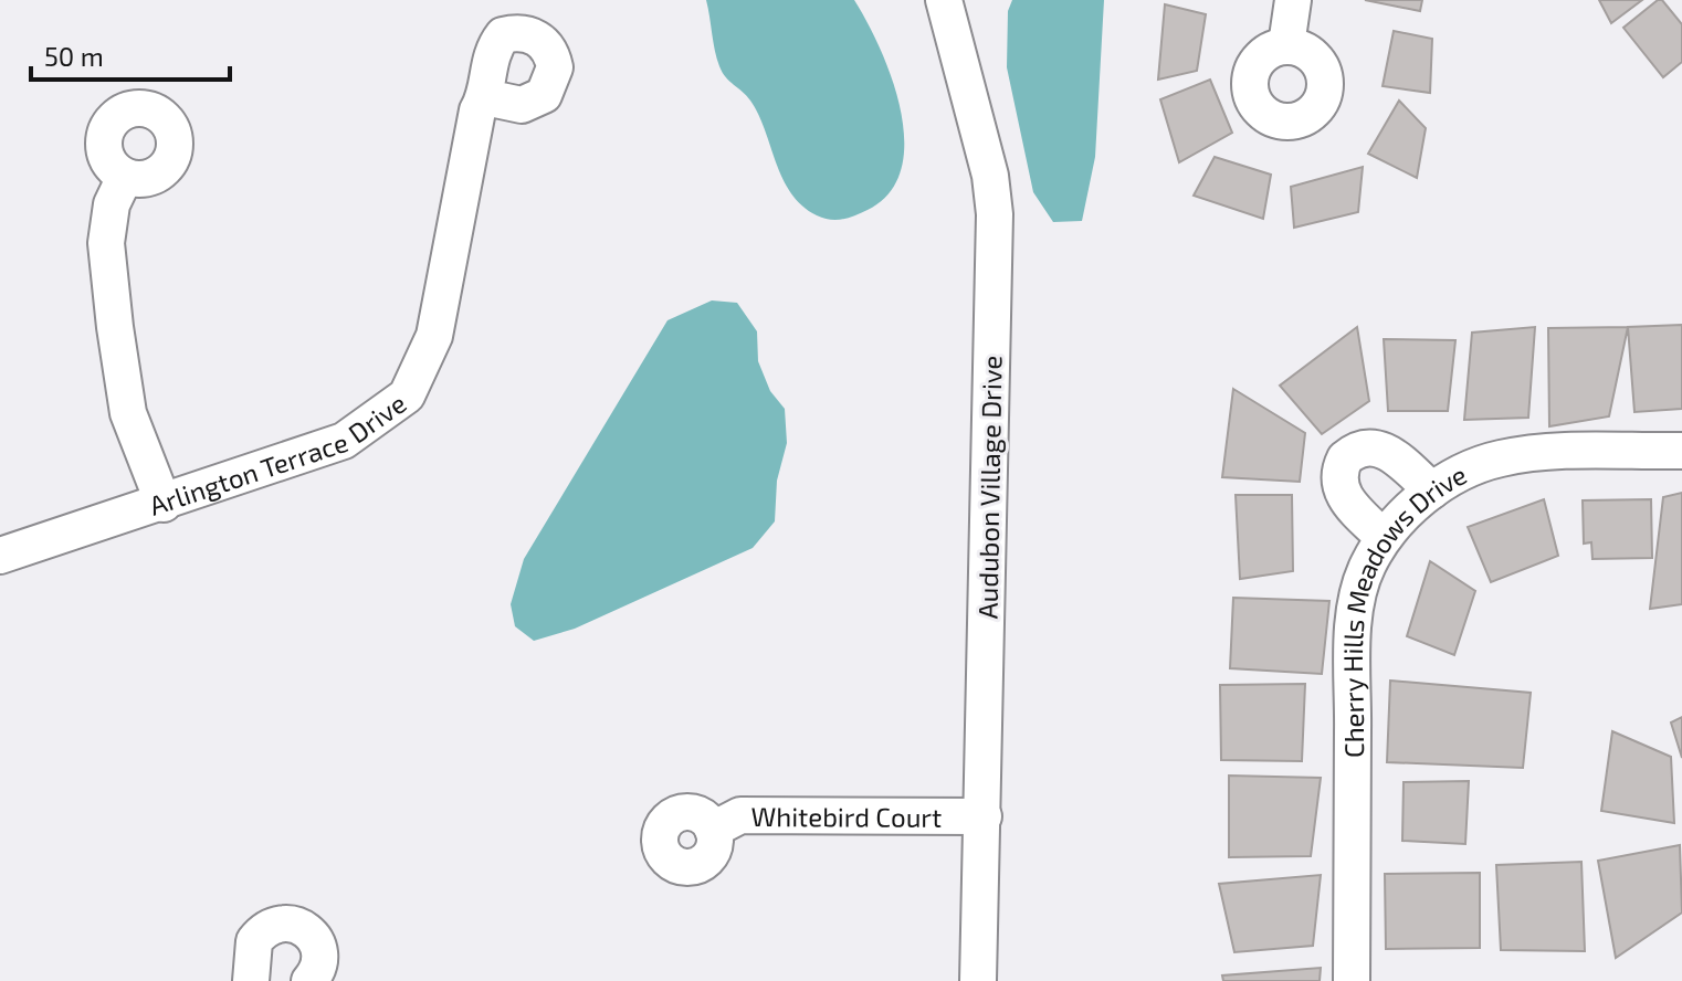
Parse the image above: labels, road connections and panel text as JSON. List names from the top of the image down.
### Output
{
  "streets": {
    "street": [
      "Arlington Terrace Drive",
      "Audubon Village Drive",
      "Cherry Hills Meadows Drive",
      "Whitebird Court"
    ]
  },
  "crossings": [
    ["Audubon Village Drive", "Whitebird Court"]
  ],
  "scale_bar": "50 m"
}
